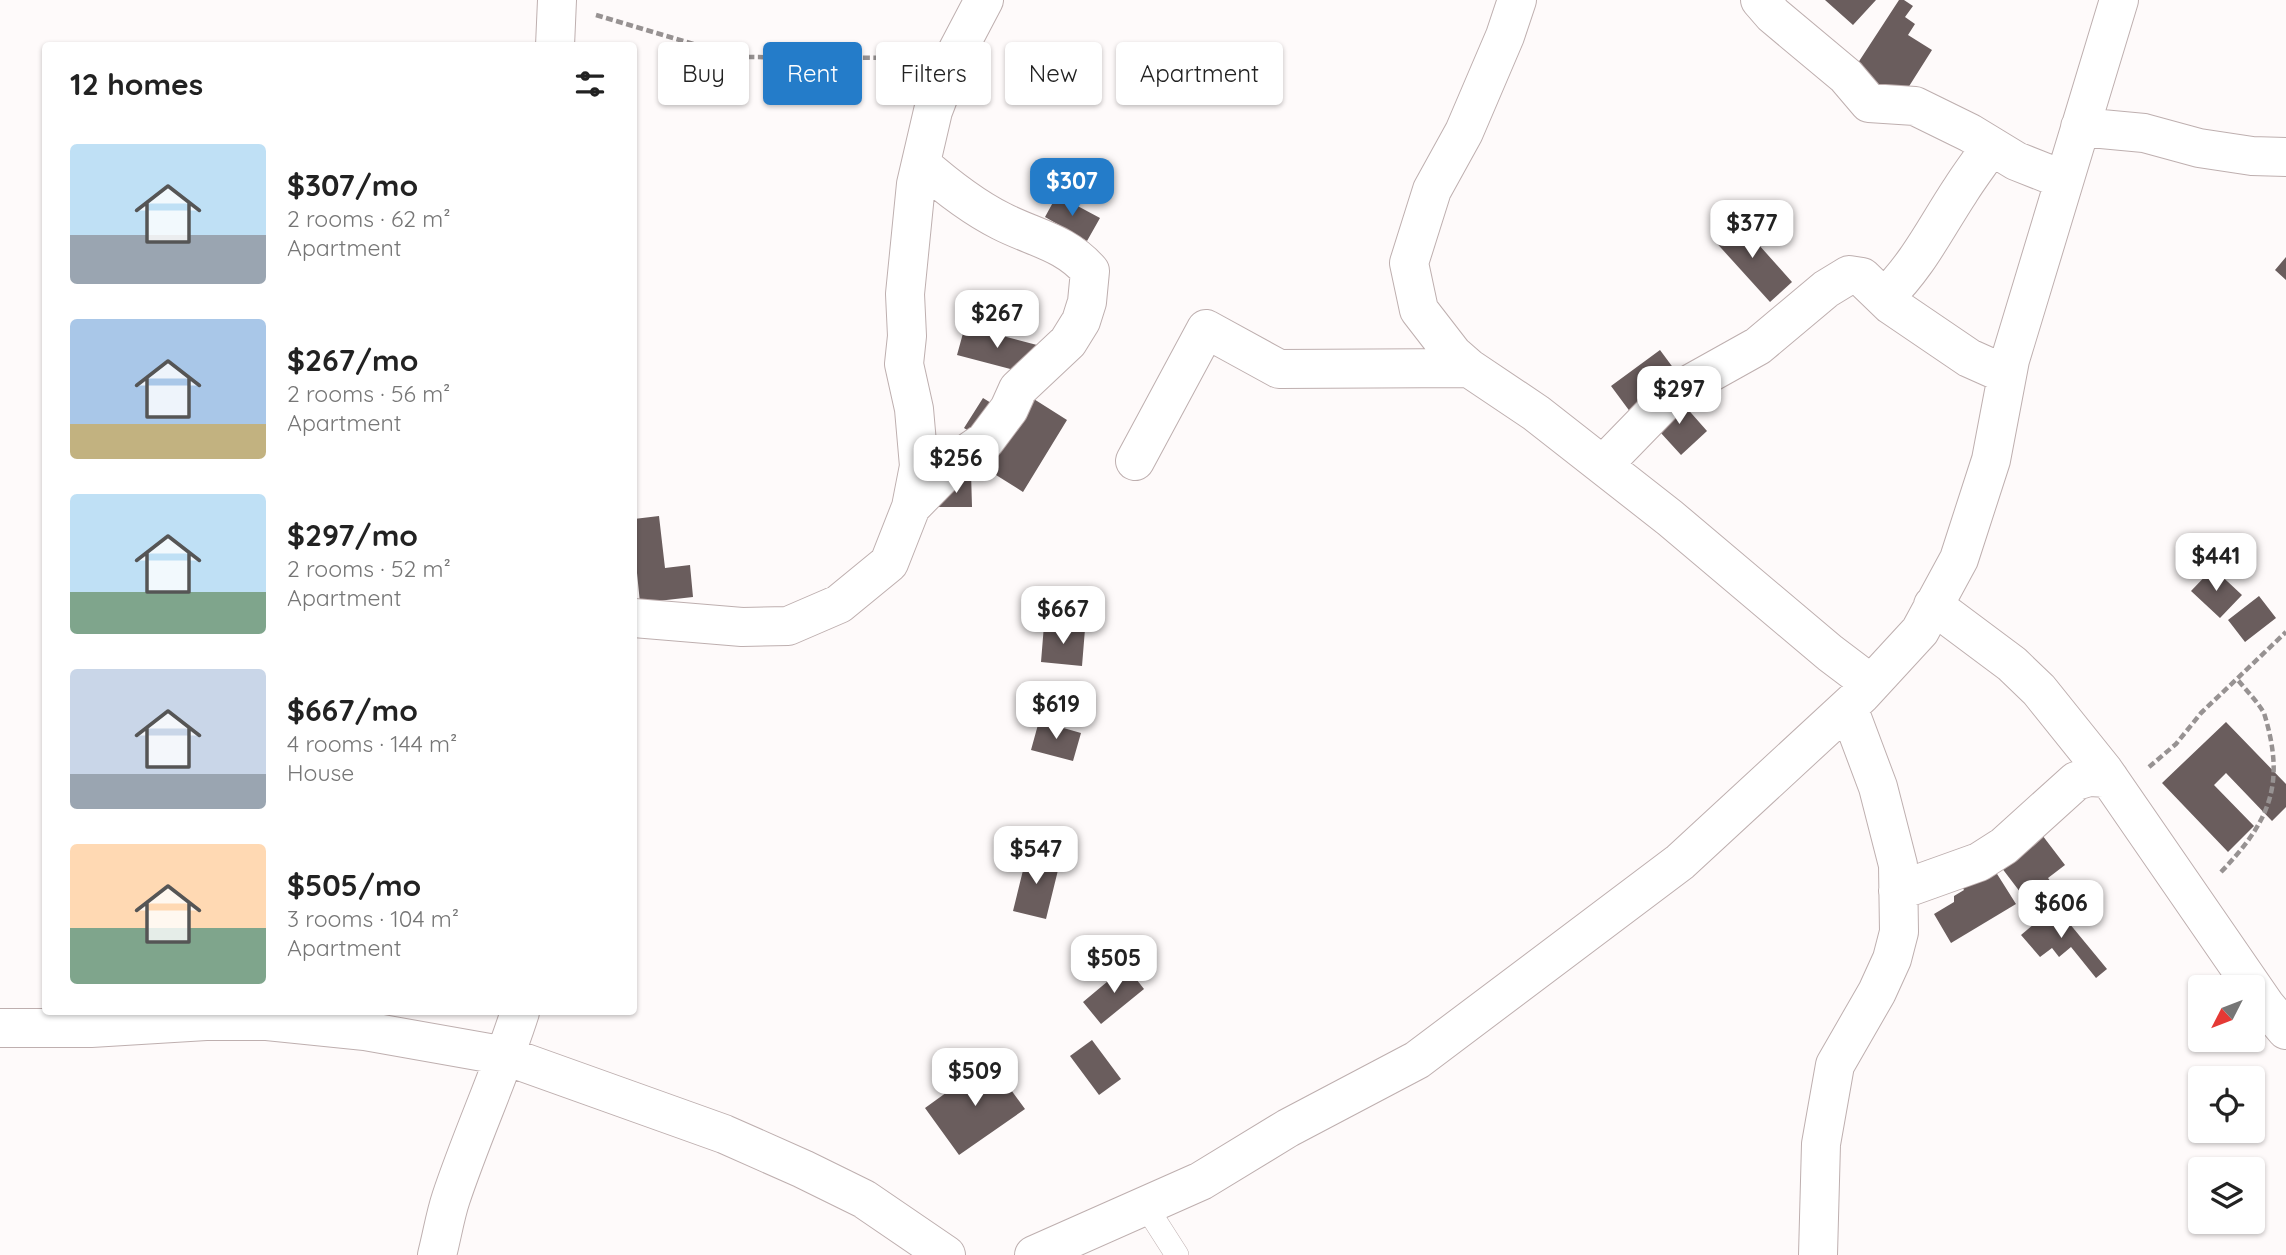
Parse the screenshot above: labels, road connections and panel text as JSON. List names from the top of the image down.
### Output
{
  "north": "bottom left",
  "page": {
    "chip": [
      "Buy",
      "Rent",
      "Filters",
      "New",
      "Apartment"
    ],
    "heading": "12 homes",
    "list": [
      {
        "name": "$307/mo",
        "note": "2 rooms · 62 m² · Apartment"
      },
      {
        "name": "$267/mo",
        "note": "2 rooms · 56 m² · Apartment"
      },
      {
        "name": "$297/mo",
        "note": "2 rooms · 52 m² · Apartment"
      },
      {
        "name": "$667/mo",
        "note": "4 rooms · 144 m² · House"
      },
      {
        "name": "$505/mo",
        "note": "3 rooms · 104 m² · Apartment"
      }
    ],
    "price": [
      "$307",
      "$377",
      "$267",
      "$297",
      "$256",
      "$441",
      "$667",
      "$619",
      "$547",
      "$606",
      "$505",
      "$509"
    ]
  }
}
